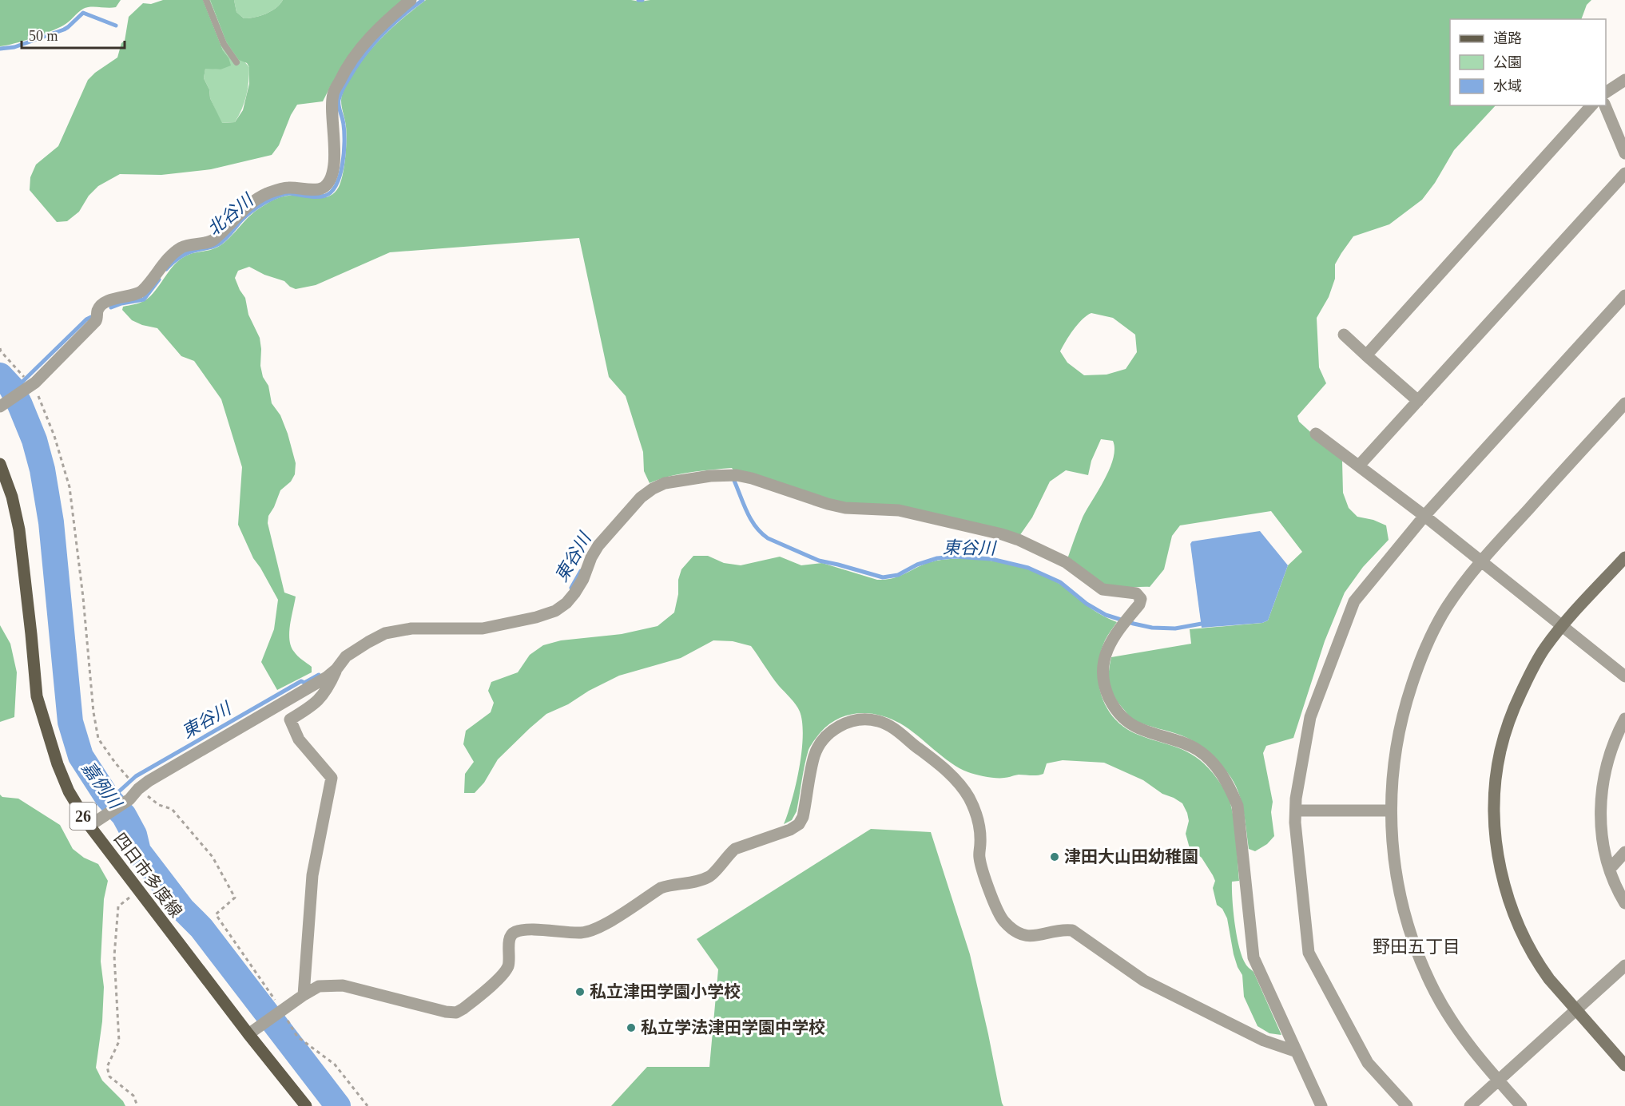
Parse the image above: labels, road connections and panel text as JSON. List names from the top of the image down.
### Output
{
  "streets": {
    "main road": ["26", "四日市多度線"]
  },
  "districts": ["野田五丁目"],
  "water": ["北谷川", "東谷川", "嘉例川"],
  "places": ["津田大山田幼稚園", "私立津田学園小学校", "私立学法津田学園中学校"],
  "legend": ["道路", "公園", "水域"],
  "scale_bar": "50 m"
}
